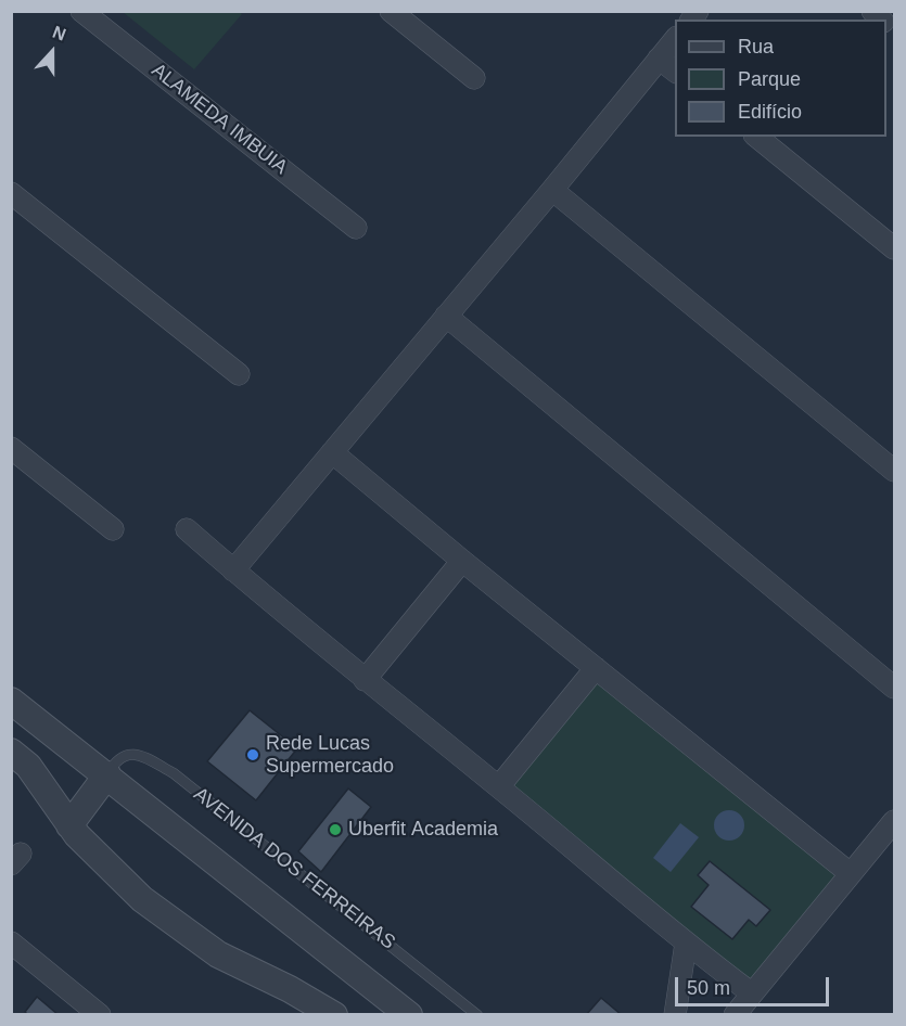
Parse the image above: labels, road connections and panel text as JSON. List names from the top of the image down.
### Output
{
  "streets": {
    "street": ["ALAMEDA IMBUIA"],
    "lane": ["AVENIDA DOS FERREIRAS"]
  },
  "places": ["Rede Lucas Supermercado", "Uberfit Academia"],
  "legend": ["Rua", "Parque", "Edifício"],
  "scale_bar": "50 m",
  "north": "top"
}
